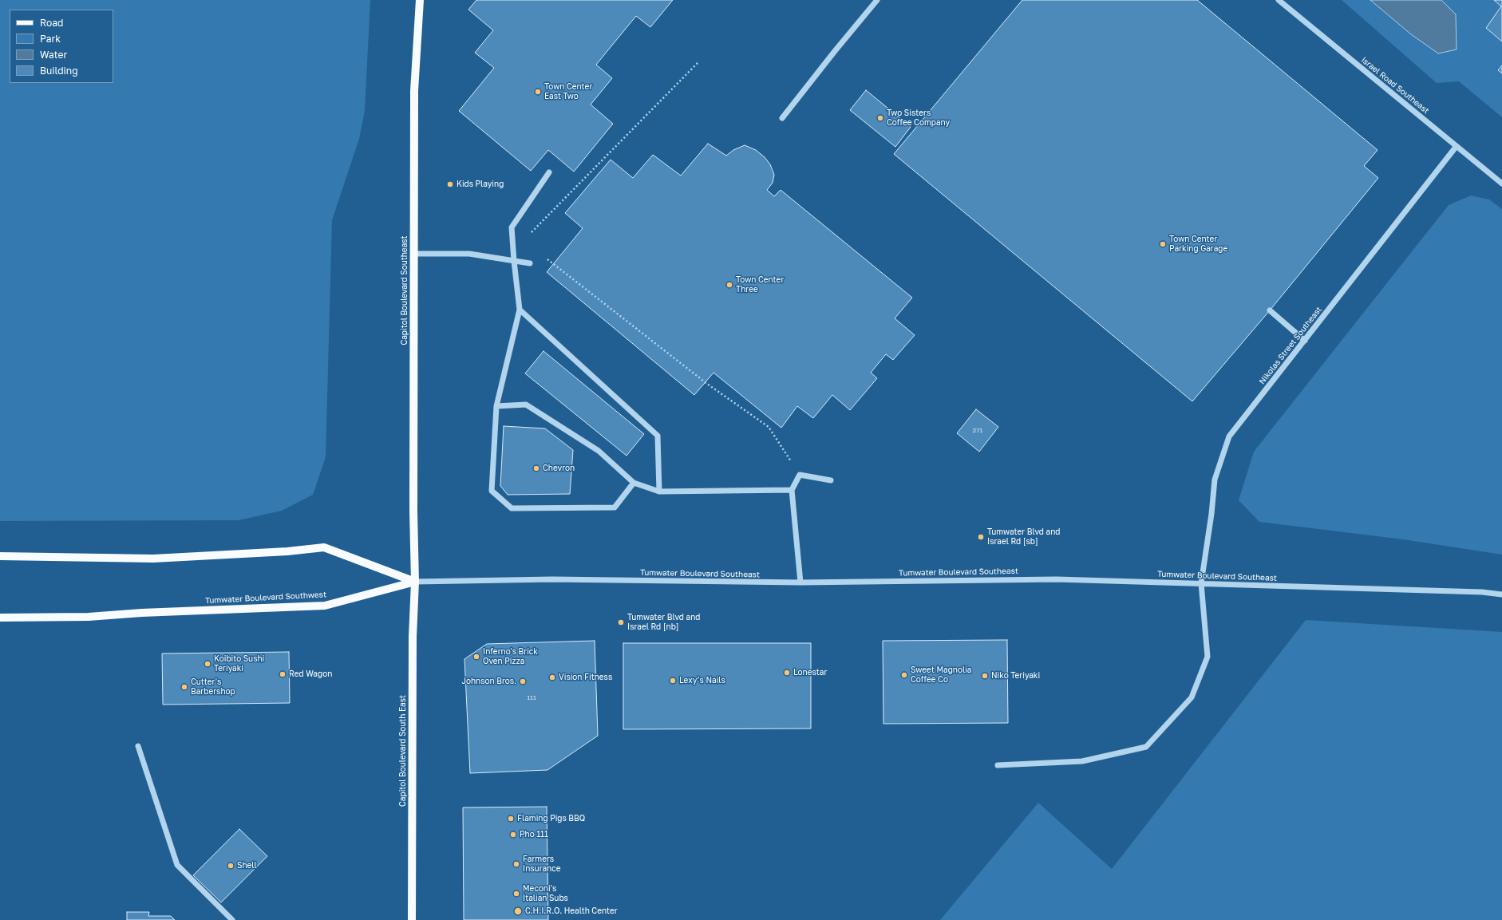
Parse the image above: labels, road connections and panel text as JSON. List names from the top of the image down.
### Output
{
  "streets": {
    "main road": ["Capitol Boulevard Southeast", "Tumwater Boulevard Southwest", "Capitol Boulevard South East"],
    "street": ["Israel Road Southeast", "Nikolas Street Southeast", "Tumwater Boulevard Southeast"]
  },
  "crossings": [
    ["Israel Road Southeast", "Nikolas Street Southeast"],
    ["Capitol Boulevard Southeast", "Tumwater Boulevard Southeast"],
    ["Capitol Boulevard Southeast", "Tumwater Boulevard Southwest"],
    ["Capitol Boulevard Southeast", "Capitol Boulevard South East"],
    ["Nikolas Street Southeast", "Tumwater Boulevard Southeast"],
    ["Tumwater Boulevard Southeast", "Tumwater Boulevard Southwest"],
    ["Tumwater Boulevard Southeast", "Capitol Boulevard South East"],
    ["Tumwater Boulevard Southwest", "Capitol Boulevard South East"]
  ],
  "places": [
    "Town Center East Two",
    "Two Sisters Coffee Company",
    "Kids Playing",
    "Town Center Parking Garage",
    "Town Center Three",
    "Chevron",
    "Tumwater Blvd and Israel Rd [sb]",
    "Tumwater Blvd and Israel Rd [nb]",
    "Inferno's Brick Oven Pizza",
    "Koibito Sushi Teriyaki",
    "Lonestar",
    "Red Wagon",
    "Sweet Magnolia Coffee Co",
    "Niko Teriyaki",
    "Vision Fitness",
    "Lexy’s Nails",
    "Johnson Bros.",
    "Cutter's Barbershop",
    "Flaming Pigs BBQ",
    "Pho 111",
    "Farmers Insurance",
    "Shell",
    "Meconi's Italian Subs",
    "C.H.I.R.O. Health Center"
  ],
  "house_numbers": ["271", "111"],
  "legend": [
    "Road",
    "Park",
    "Water",
    "Building"
  ]
}
